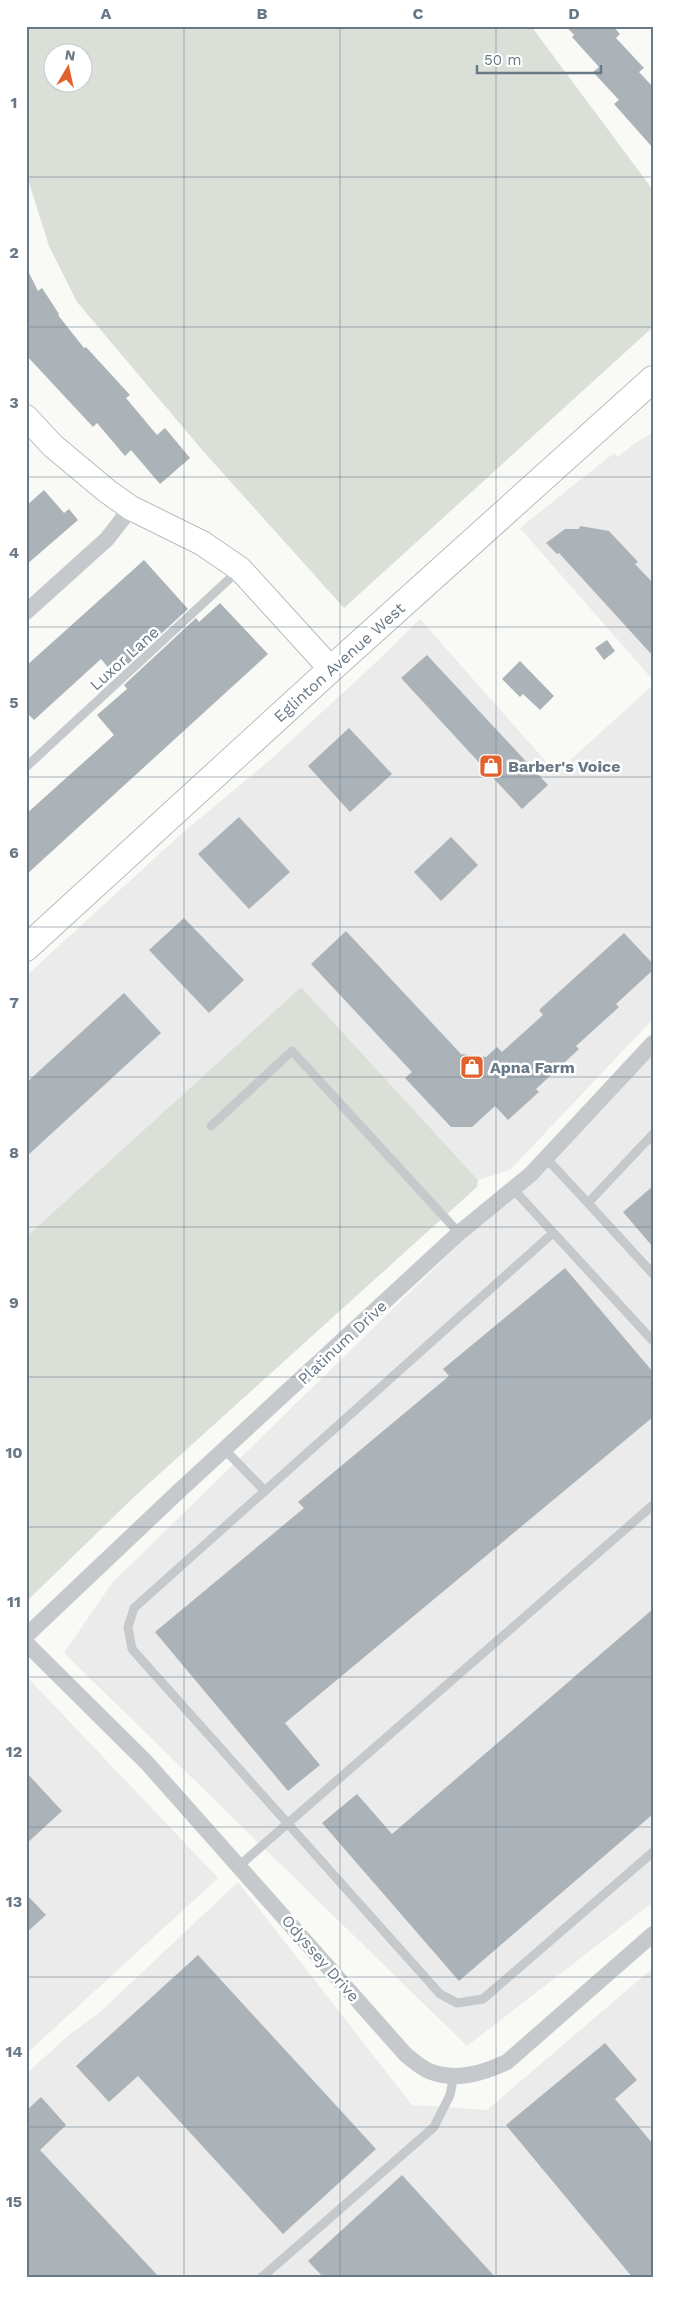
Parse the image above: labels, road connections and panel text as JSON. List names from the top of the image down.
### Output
{
  "streets": {
    "main road": ["Eglinton Avenue West"],
    "street": ["Platinum Drive", "Odyssey Drive"],
    "lane": ["Luxor Lane"]
  },
  "places": {
    "shop": ["Barber's Voice", "Apna Farm"]
  },
  "scale_bar": "50 m",
  "north": "top",
  "grid": {
    "columns": [
      "A",
      "B",
      "C",
      "D"
    ],
    "rows": [
      "1",
      "2",
      "3",
      "4",
      "5",
      "6",
      "7",
      "8",
      "9",
      "10",
      "11",
      "12",
      "13",
      "14",
      "15"
    ]
  }
}
